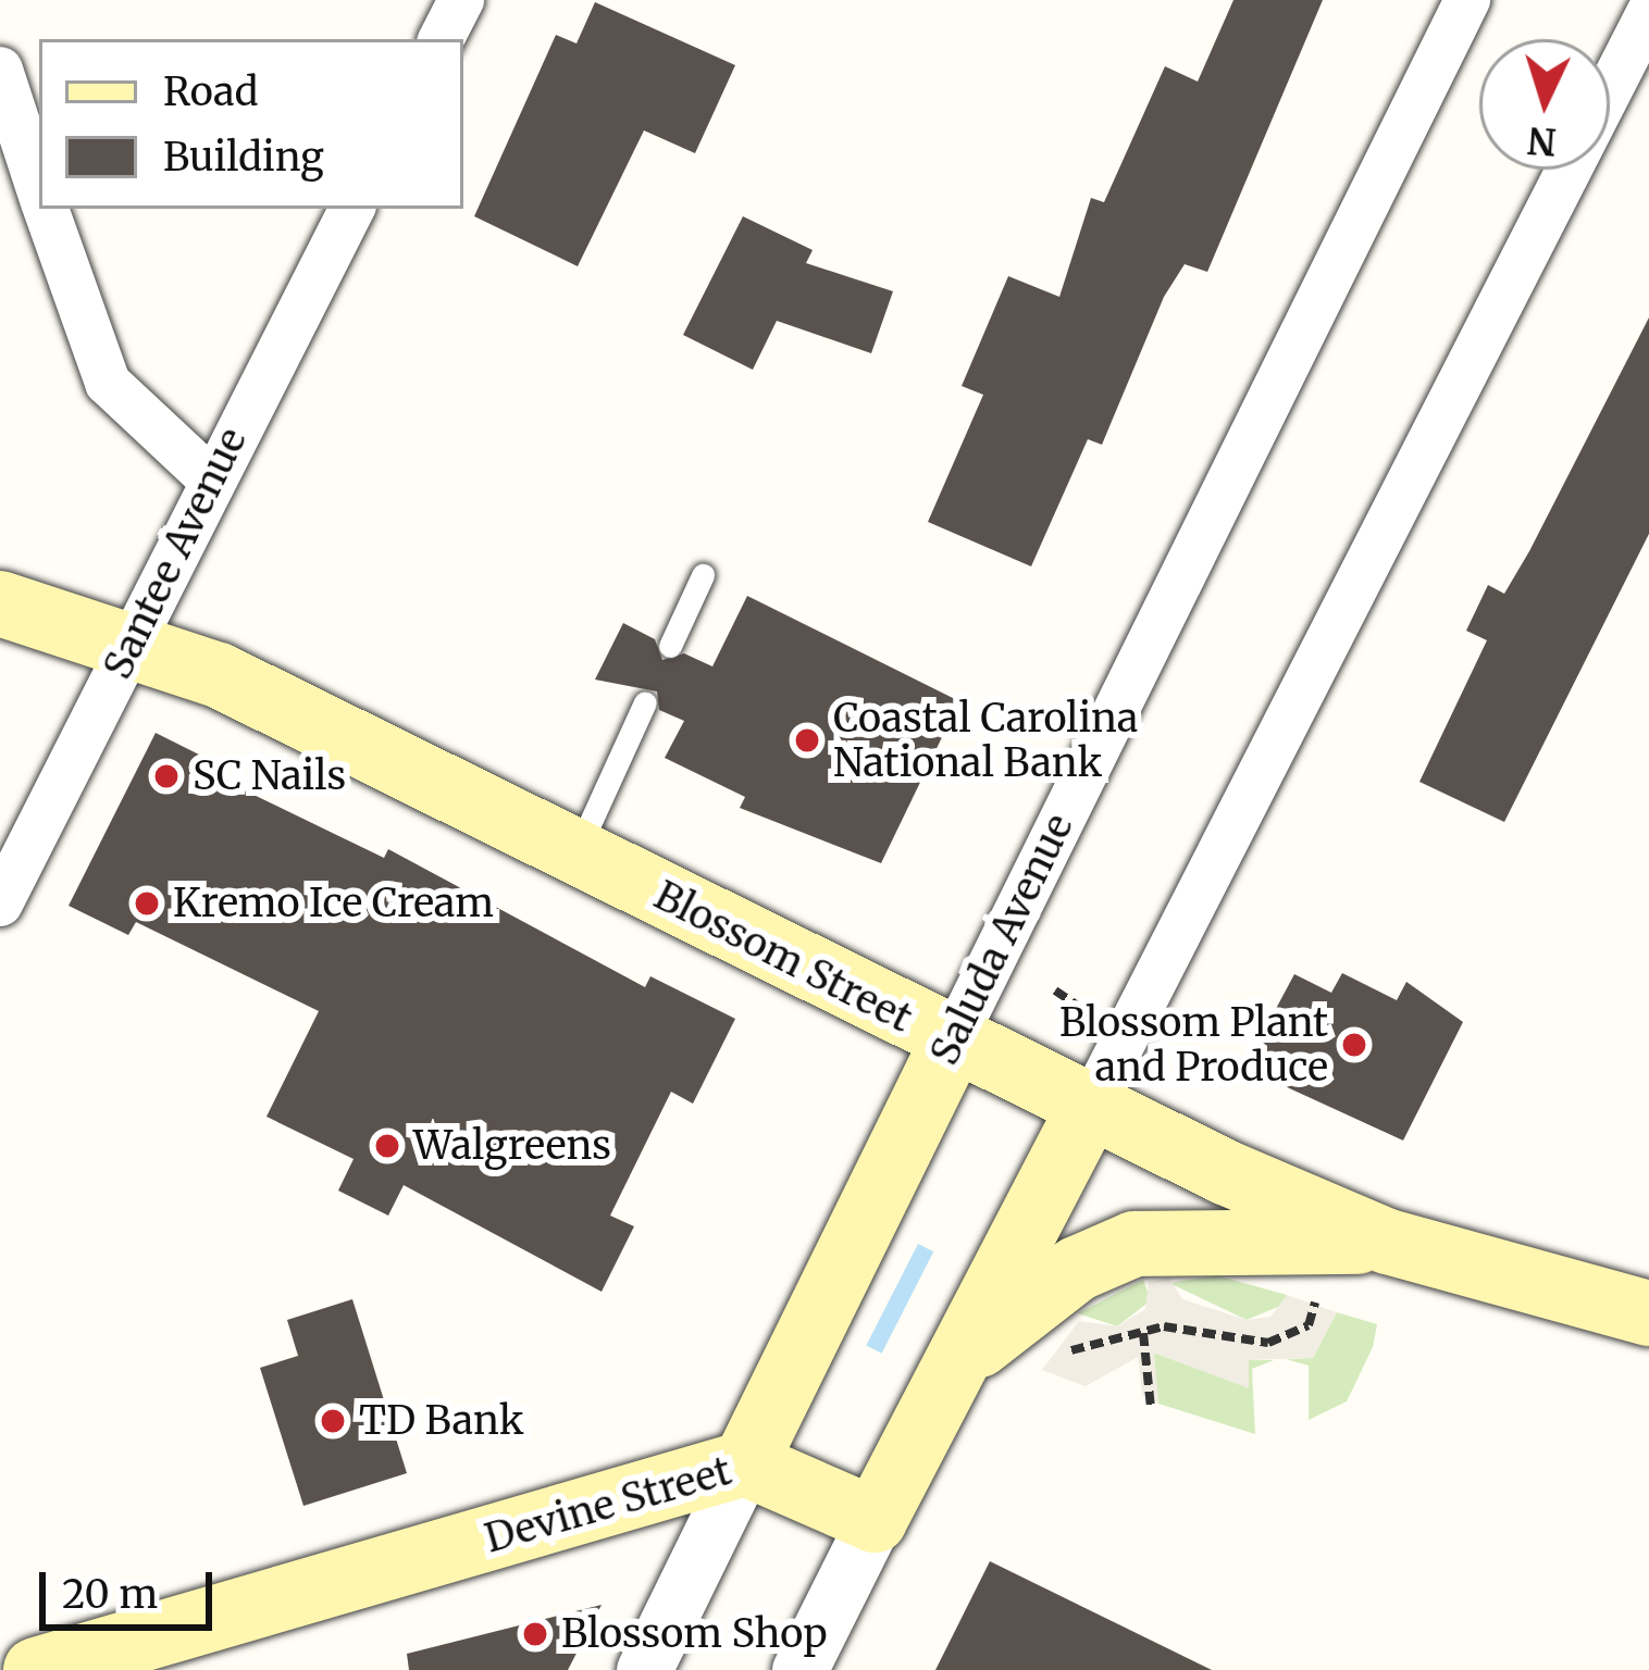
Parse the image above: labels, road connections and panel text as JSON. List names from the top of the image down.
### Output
{
  "streets": {
    "main road": ["Saluda Avenue", "Blossom Street", "Devine Street"],
    "street": ["Santee Avenue"]
  },
  "crossings": [
    ["Santee Avenue", "Blossom Street"],
    ["Saluda Avenue", "Blossom Street"],
    ["Saluda Avenue", "Devine Street"]
  ],
  "places": [
    "Coastal Carolina National Bank",
    "SC Nails",
    "Kremo Ice Cream",
    "Blossom Plant and Produce",
    "Walgreens",
    "TD Bank",
    "Blossom Shop"
  ],
  "legend": ["Road", "Building"],
  "scale_bar": "20 m",
  "north": "bottom"
}
